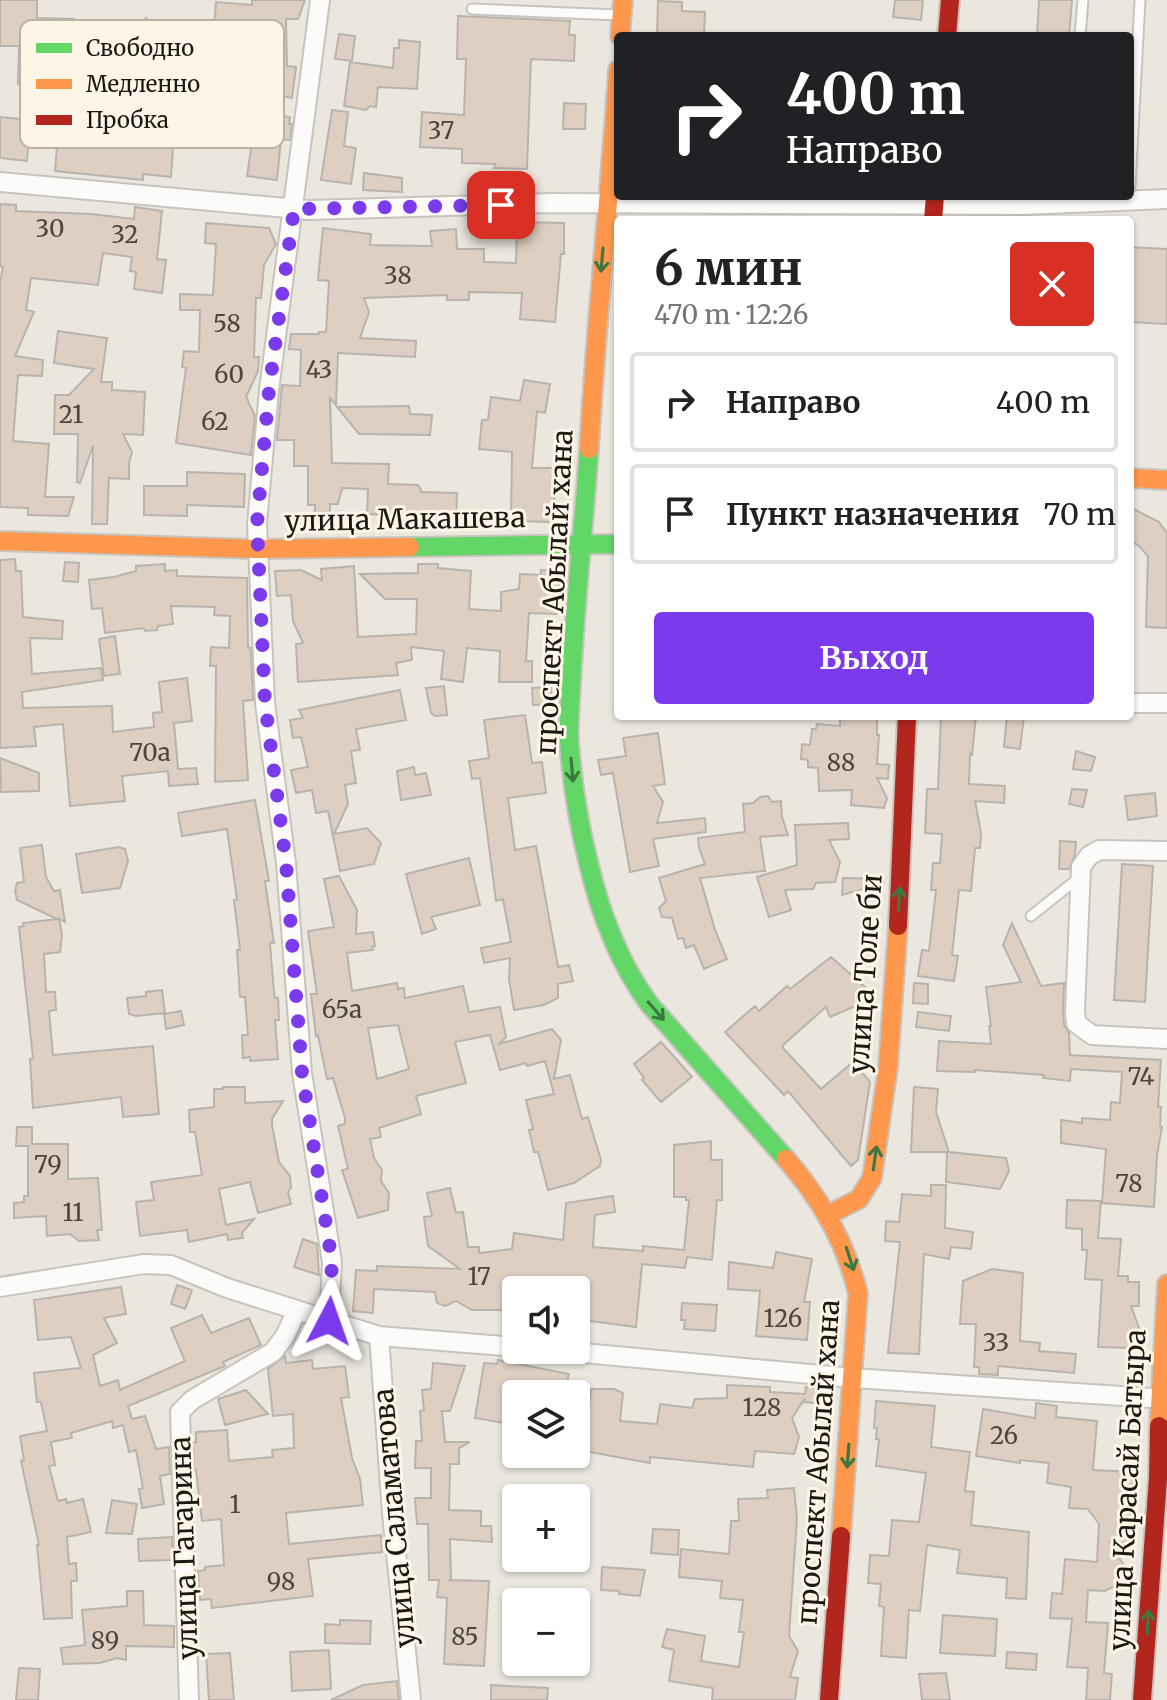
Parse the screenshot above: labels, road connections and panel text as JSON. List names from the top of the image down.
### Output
{
  "streets": {
    "main road": [
      "улица Макашева",
      "проспект Абылай хана",
      "улица Толе би",
      "улица Карасай Батыра"
    ],
    "street": ["улица Саламатова", "улица Гагарина"]
  },
  "crossings": [
    ["улица Макашева", "проспект Абылай хана"],
    ["проспект Абылай хана", "улица Толе би"]
  ],
  "one_way": ["проспект Абылай хана", "улица Толе би", "улица Карасай Батыра"],
  "house_numbers": [
    "37",
    "30",
    "32",
    "38",
    "58",
    "43",
    "60",
    "21",
    "62",
    "70а",
    "88",
    "65а",
    "74",
    "79",
    "78",
    "11",
    "17",
    "126",
    "33",
    "128",
    "26",
    "1",
    "98",
    "85",
    "89"
  ],
  "legend": ["Свободно", "Медленно", "Пробка"],
  "page": {
    "turn": ["400 m", "Направо"],
    "heading": ["6 мин", "470 m · 12:26"],
    "list": [
      {
        "name": "Направо",
        "value": "400 m"
      },
      {
        "name": "Пункт назначения",
        "value": "70 m"
      }
    ],
    "buttons": "Выход",
    "map_buttons": ["+", "−"]
  }
}
